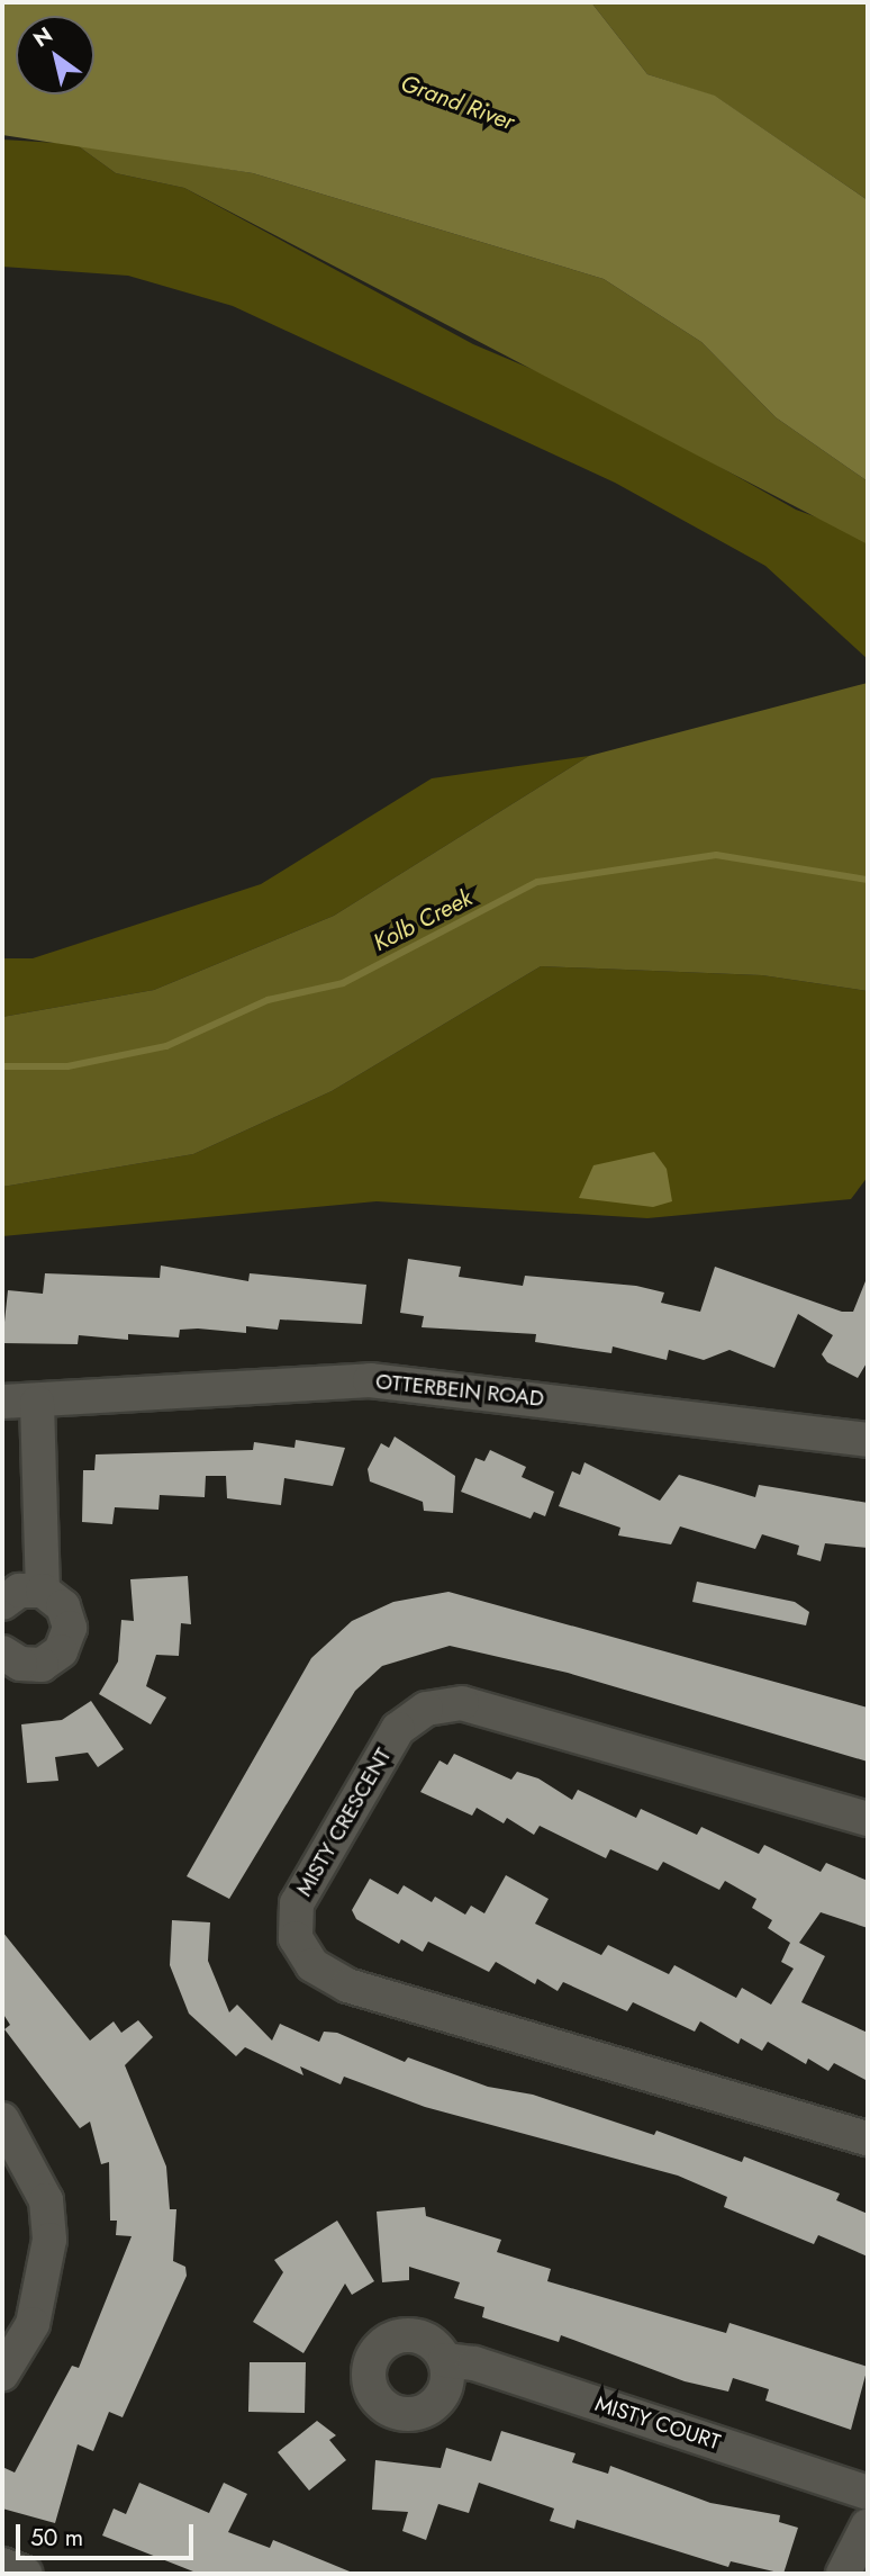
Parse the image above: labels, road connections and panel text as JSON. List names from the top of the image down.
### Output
{
  "streets": {
    "street": ["OTTERBEIN ROAD", "MISTY CRESCENT", "MISTY COURT"]
  },
  "water": ["Grand River", "Kolb Creek"],
  "scale_bar": "50 m",
  "north": "top left"
}
